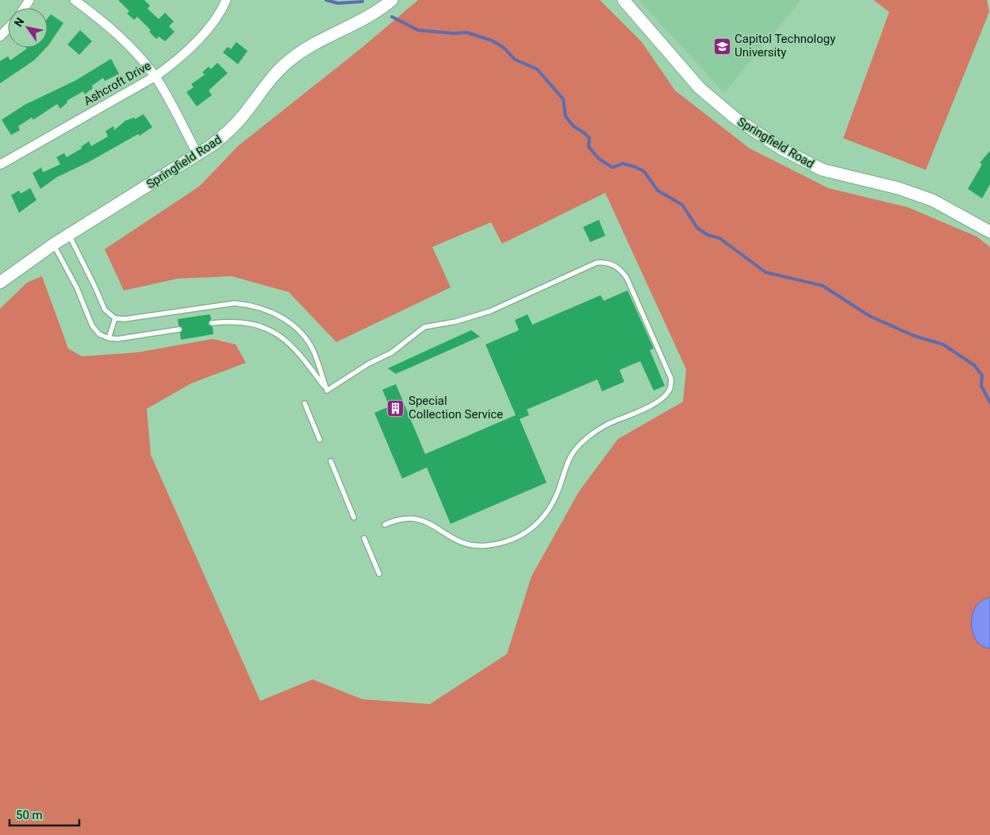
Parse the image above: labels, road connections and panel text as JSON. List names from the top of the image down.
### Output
{
  "streets": {
    "street": ["Ashcroft Drive", "Springfield Road"]
  },
  "places": {
    "school or university": ["Capitol Technology University"],
    "building": ["Special Collection Service"]
  },
  "scale_bar": "50 m",
  "north": "top left"
}
